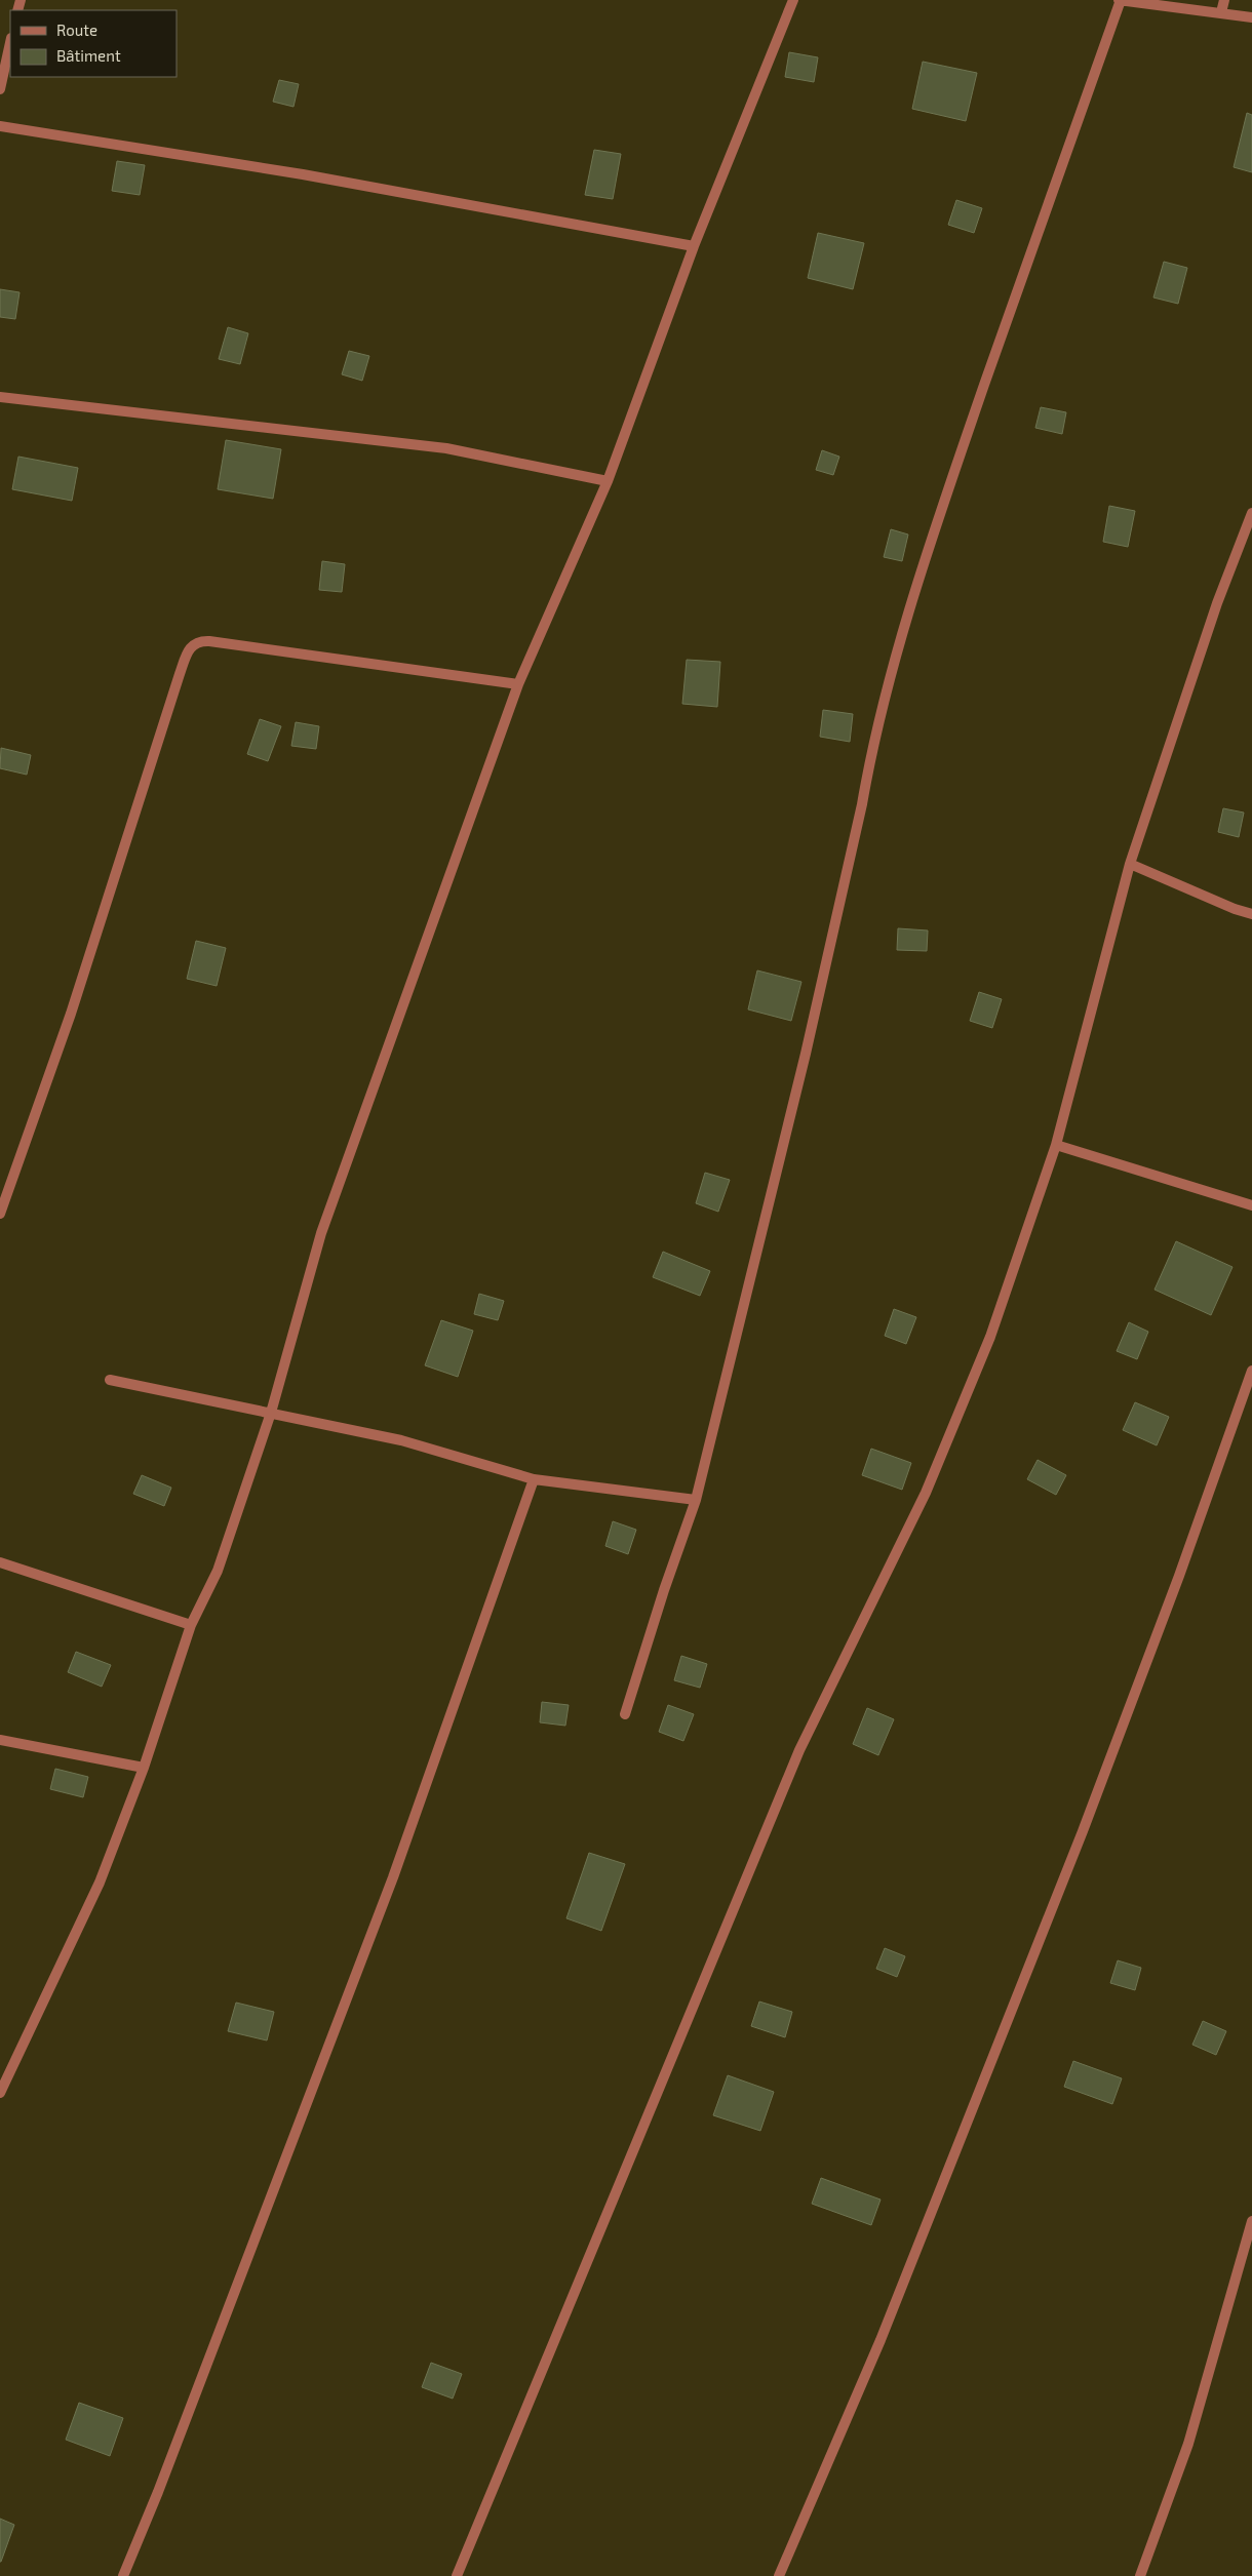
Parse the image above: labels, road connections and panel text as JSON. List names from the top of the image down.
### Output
{
  "legend": ["Route", "Bâtiment"]
}
